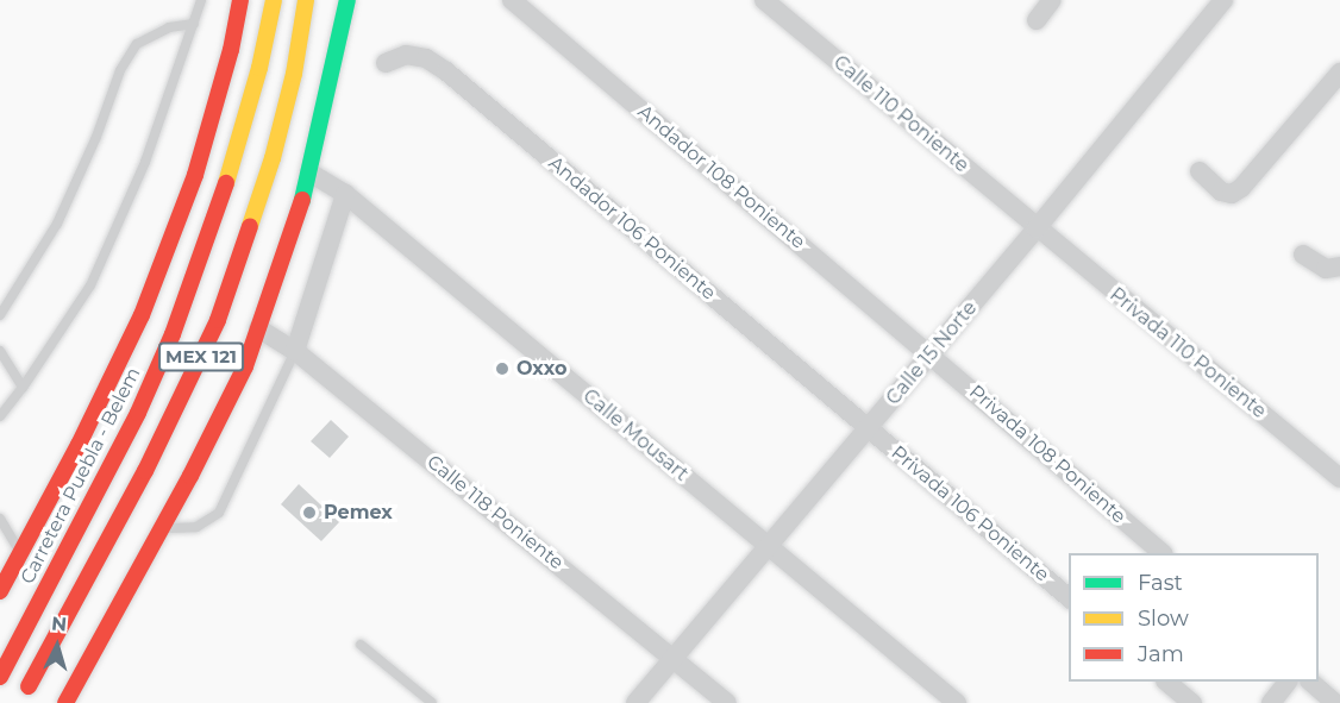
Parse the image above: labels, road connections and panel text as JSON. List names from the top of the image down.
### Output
{
  "streets": {
    "main road": ["MEX 121", "Carretera Puebla - Belem"],
    "street": [
      "Calle 110 Poniente",
      "Andador 108 Poniente",
      "Andador 106 Poniente",
      "Calle 15 Norte",
      "Privada 110 Poniente",
      "Calle Mousart",
      "Privada 108 Poniente",
      "Calle 118 Poniente",
      "Privada 106 Poniente"
    ]
  },
  "crossings": [
    ["Calle 110 Poniente", "Calle 15 Norte"],
    ["Calle 110 Poniente", "Privada 110 Poniente"],
    ["Andador 108 Poniente", "Calle 15 Norte"],
    ["Andador 108 Poniente", "Privada 108 Poniente"],
    ["Andador 106 Poniente", "Calle 15 Norte"],
    ["Andador 106 Poniente", "Privada 106 Poniente"],
    ["Calle 15 Norte", "Privada 110 Poniente"],
    ["Calle 15 Norte", "Calle Mousart"],
    ["Calle 15 Norte", "Privada 108 Poniente"],
    ["Calle 15 Norte", "Calle 118 Poniente"],
    ["Calle 15 Norte", "Privada 106 Poniente"]
  ],
  "places": ["Oxxo", "Pemex"],
  "legend": ["Fast", "Slow", "Jam"],
  "north": "top"
}
